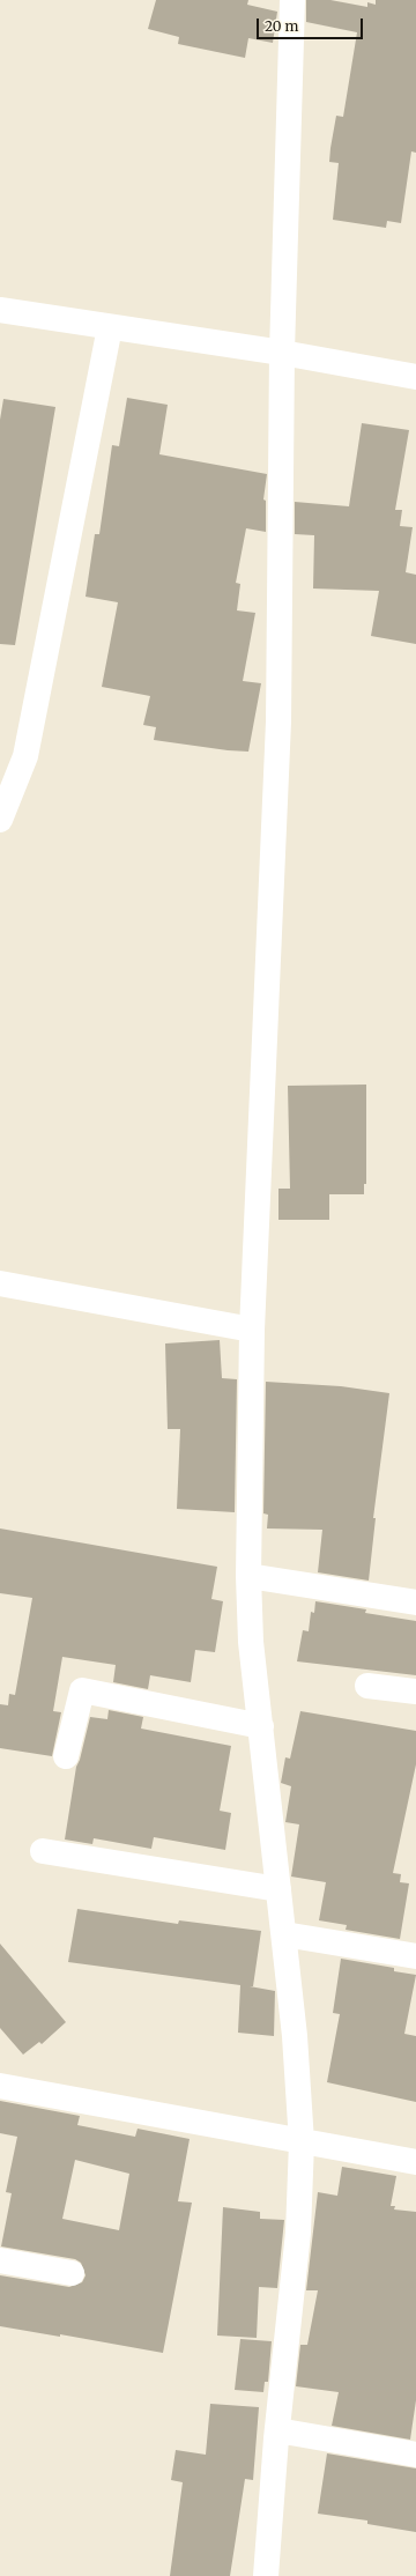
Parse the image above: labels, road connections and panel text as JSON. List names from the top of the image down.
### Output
{
  "scale_bar": "20 m"
}
